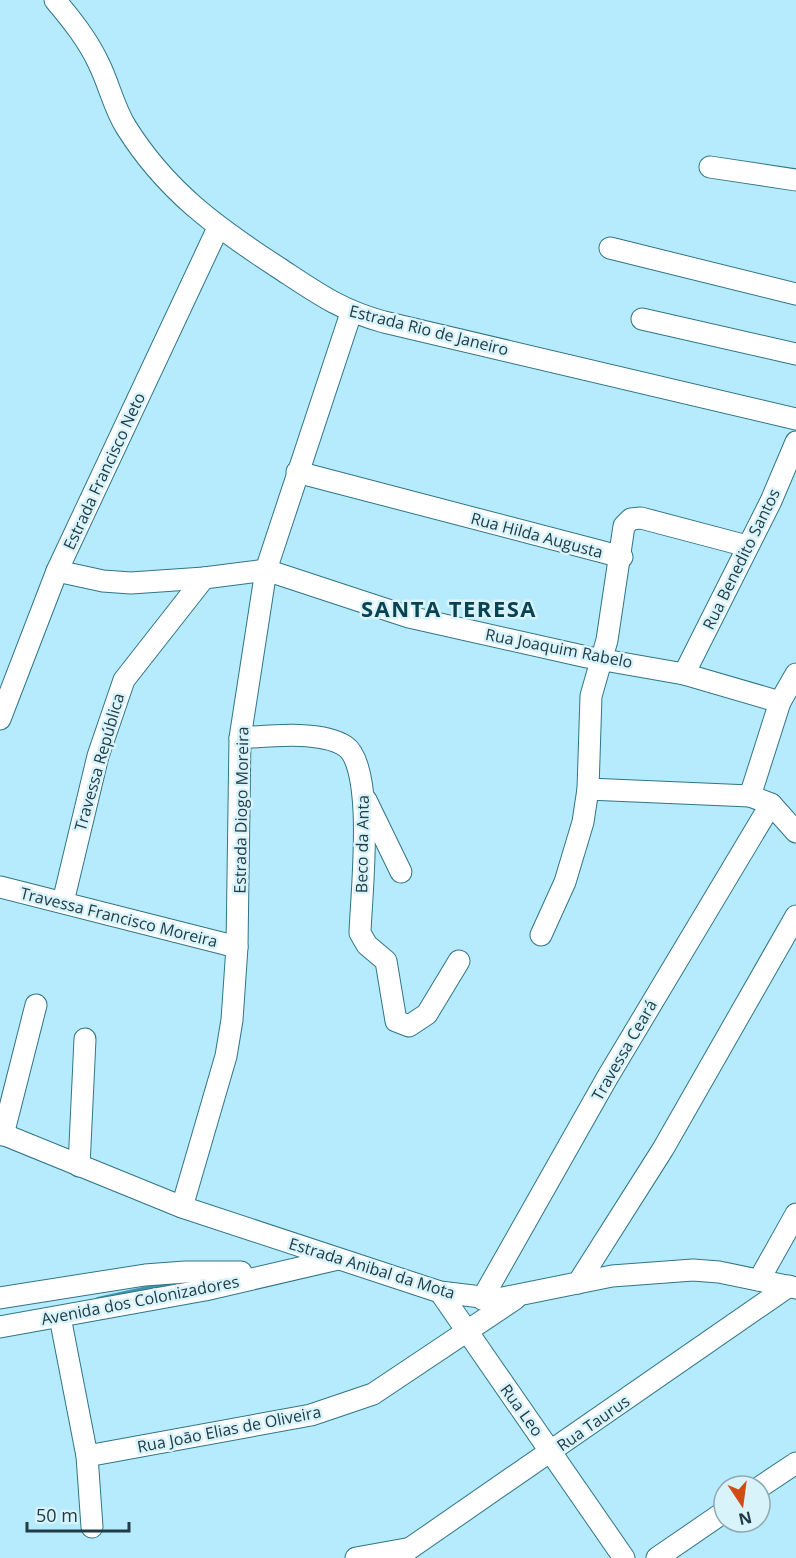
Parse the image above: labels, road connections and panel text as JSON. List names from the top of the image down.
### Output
{
  "streets": {
    "street": [
      "Estrada Rio de Janeiro",
      "Estrada Francisco Neto",
      "Rua Hilda Augusta",
      "Rua Benedito Santos",
      "Rua Joaquim Rabelo",
      "Travessa República",
      "Estrada Diogo Moreira",
      "Beco da Anta",
      "Travessa Francisco Moreira",
      "Travessa Ceará",
      "Estrada Anibal da Mota",
      "Avenida dos Colonizadores",
      "Rua Leo",
      "Rua Taurus",
      "Rua Joāo Elias de Oliveira"
    ]
  },
  "crossings": [
    ["Estrada Rio de Janeiro", "Estrada Francisco Neto"],
    ["Estrada Rio de Janeiro", "Estrada Diogo Moreira"],
    ["Estrada Francisco Neto", "Rua Joaquim Rabelo"],
    ["Rua Hilda Augusta", "Rua Benedito Santos"],
    ["Rua Hilda Augusta", "Estrada Diogo Moreira"],
    ["Rua Benedito Santos", "Rua Joaquim Rabelo"],
    ["Rua Joaquim Rabelo", "Travessa República"],
    ["Rua Joaquim Rabelo", "Estrada Diogo Moreira"],
    ["Travessa República", "Travessa Francisco Moreira"],
    ["Estrada Diogo Moreira", "Beco da Anta"],
    ["Estrada Diogo Moreira", "Travessa Francisco Moreira"],
    ["Estrada Diogo Moreira", "Estrada Anibal da Mota"],
    ["Travessa Ceará", "Estrada Anibal da Mota"],
    ["Estrada Anibal da Mota", "Avenida dos Colonizadores"],
    ["Estrada Anibal da Mota", "Rua Leo"],
    ["Estrada Anibal da Mota", "Rua Taurus"],
    ["Estrada Anibal da Mota", "Rua Joāo Elias de Oliveira"],
    ["Rua Leo", "Rua Taurus"],
    ["Rua Leo", "Rua Joāo Elias de Oliveira"]
  ],
  "districts": ["SANTA TERESA"],
  "scale_bar": "50 m",
  "north": "bottom"
}
